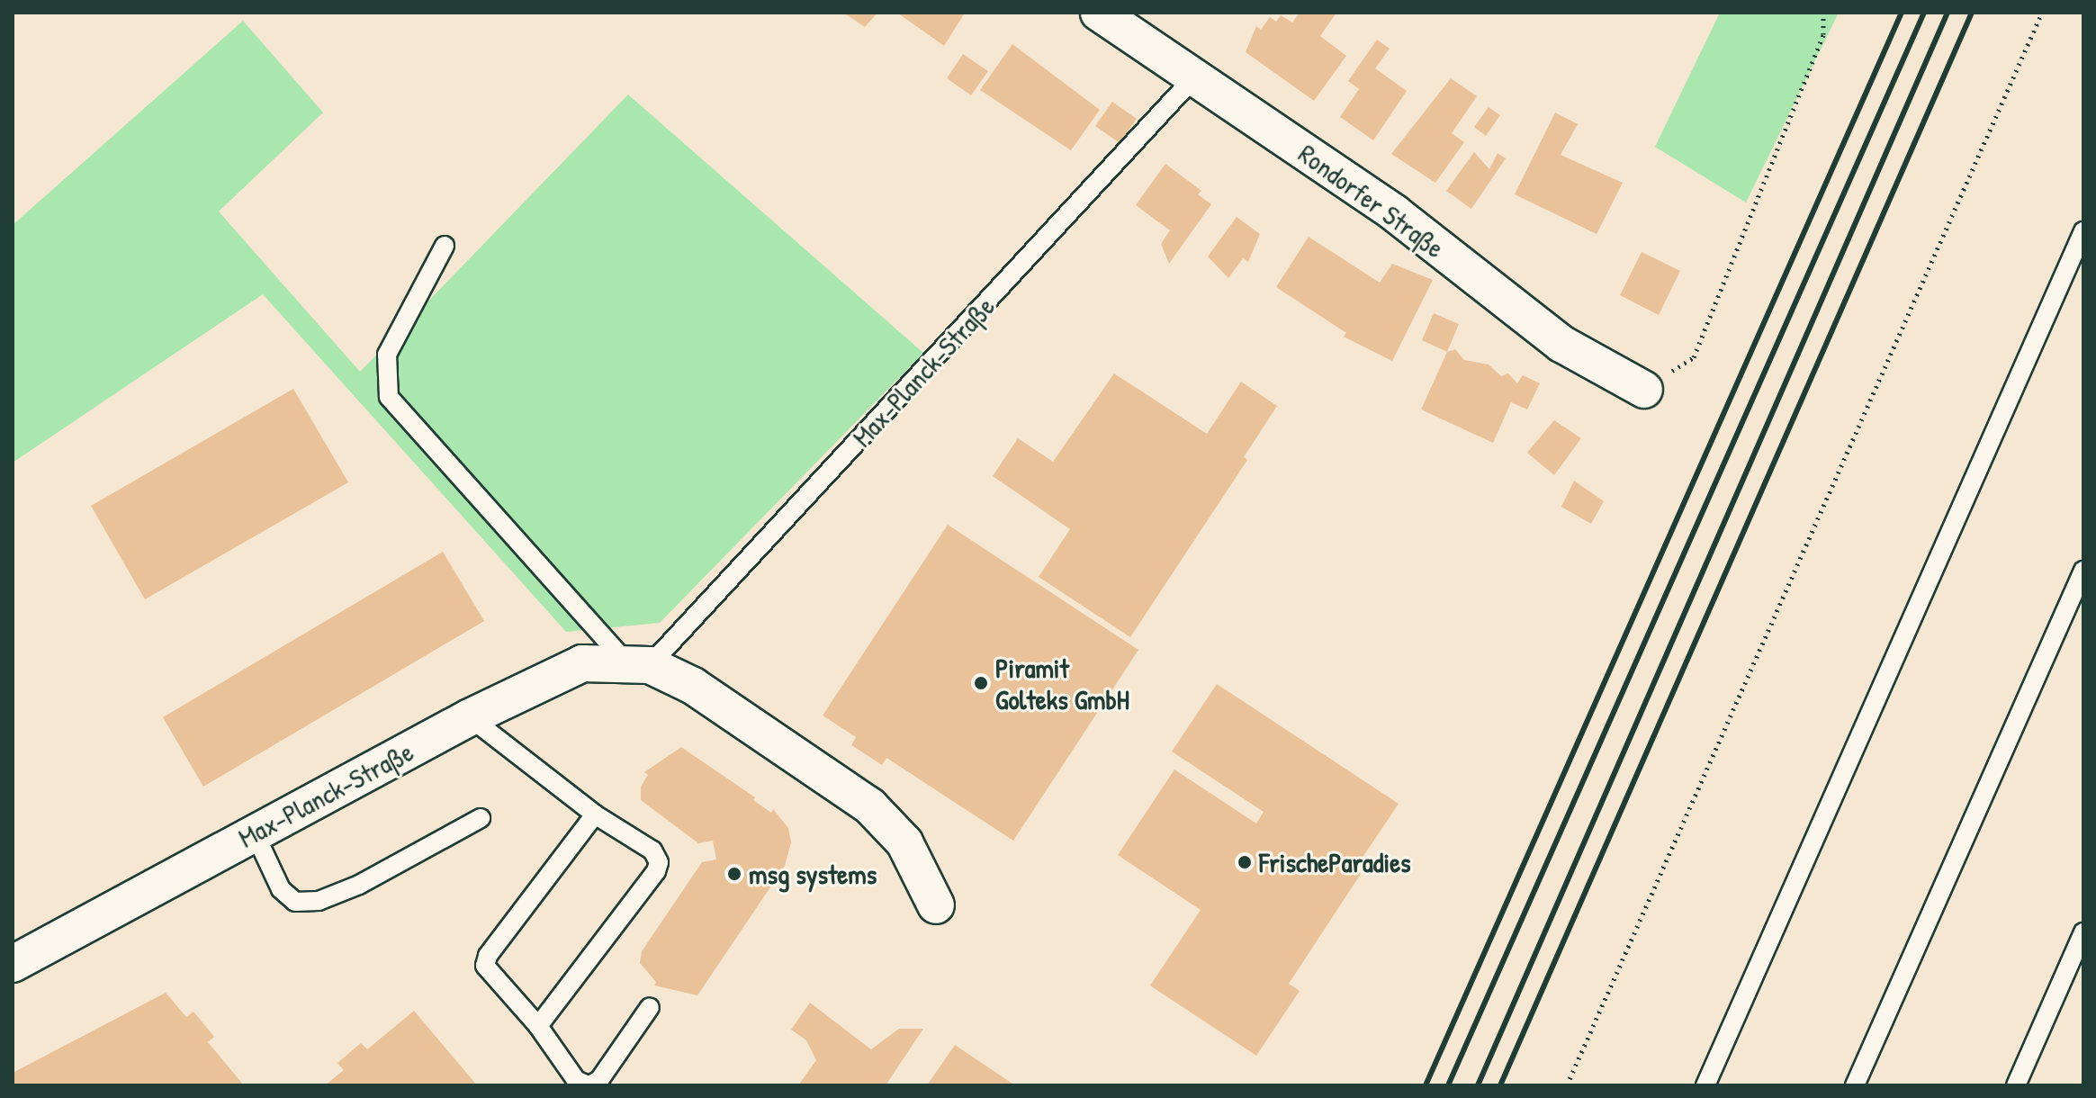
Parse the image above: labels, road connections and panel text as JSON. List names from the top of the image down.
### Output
{
  "streets": {
    "street": ["Rondorfer Straße", "Max-Planck-Straße"]
  },
  "crossings": [
    ["Rondorfer Straße", "Max-Planck-Straße"]
  ],
  "places": ["Piramit Golteks GmbH", "FrischeParadies", "msg systems"]
}
